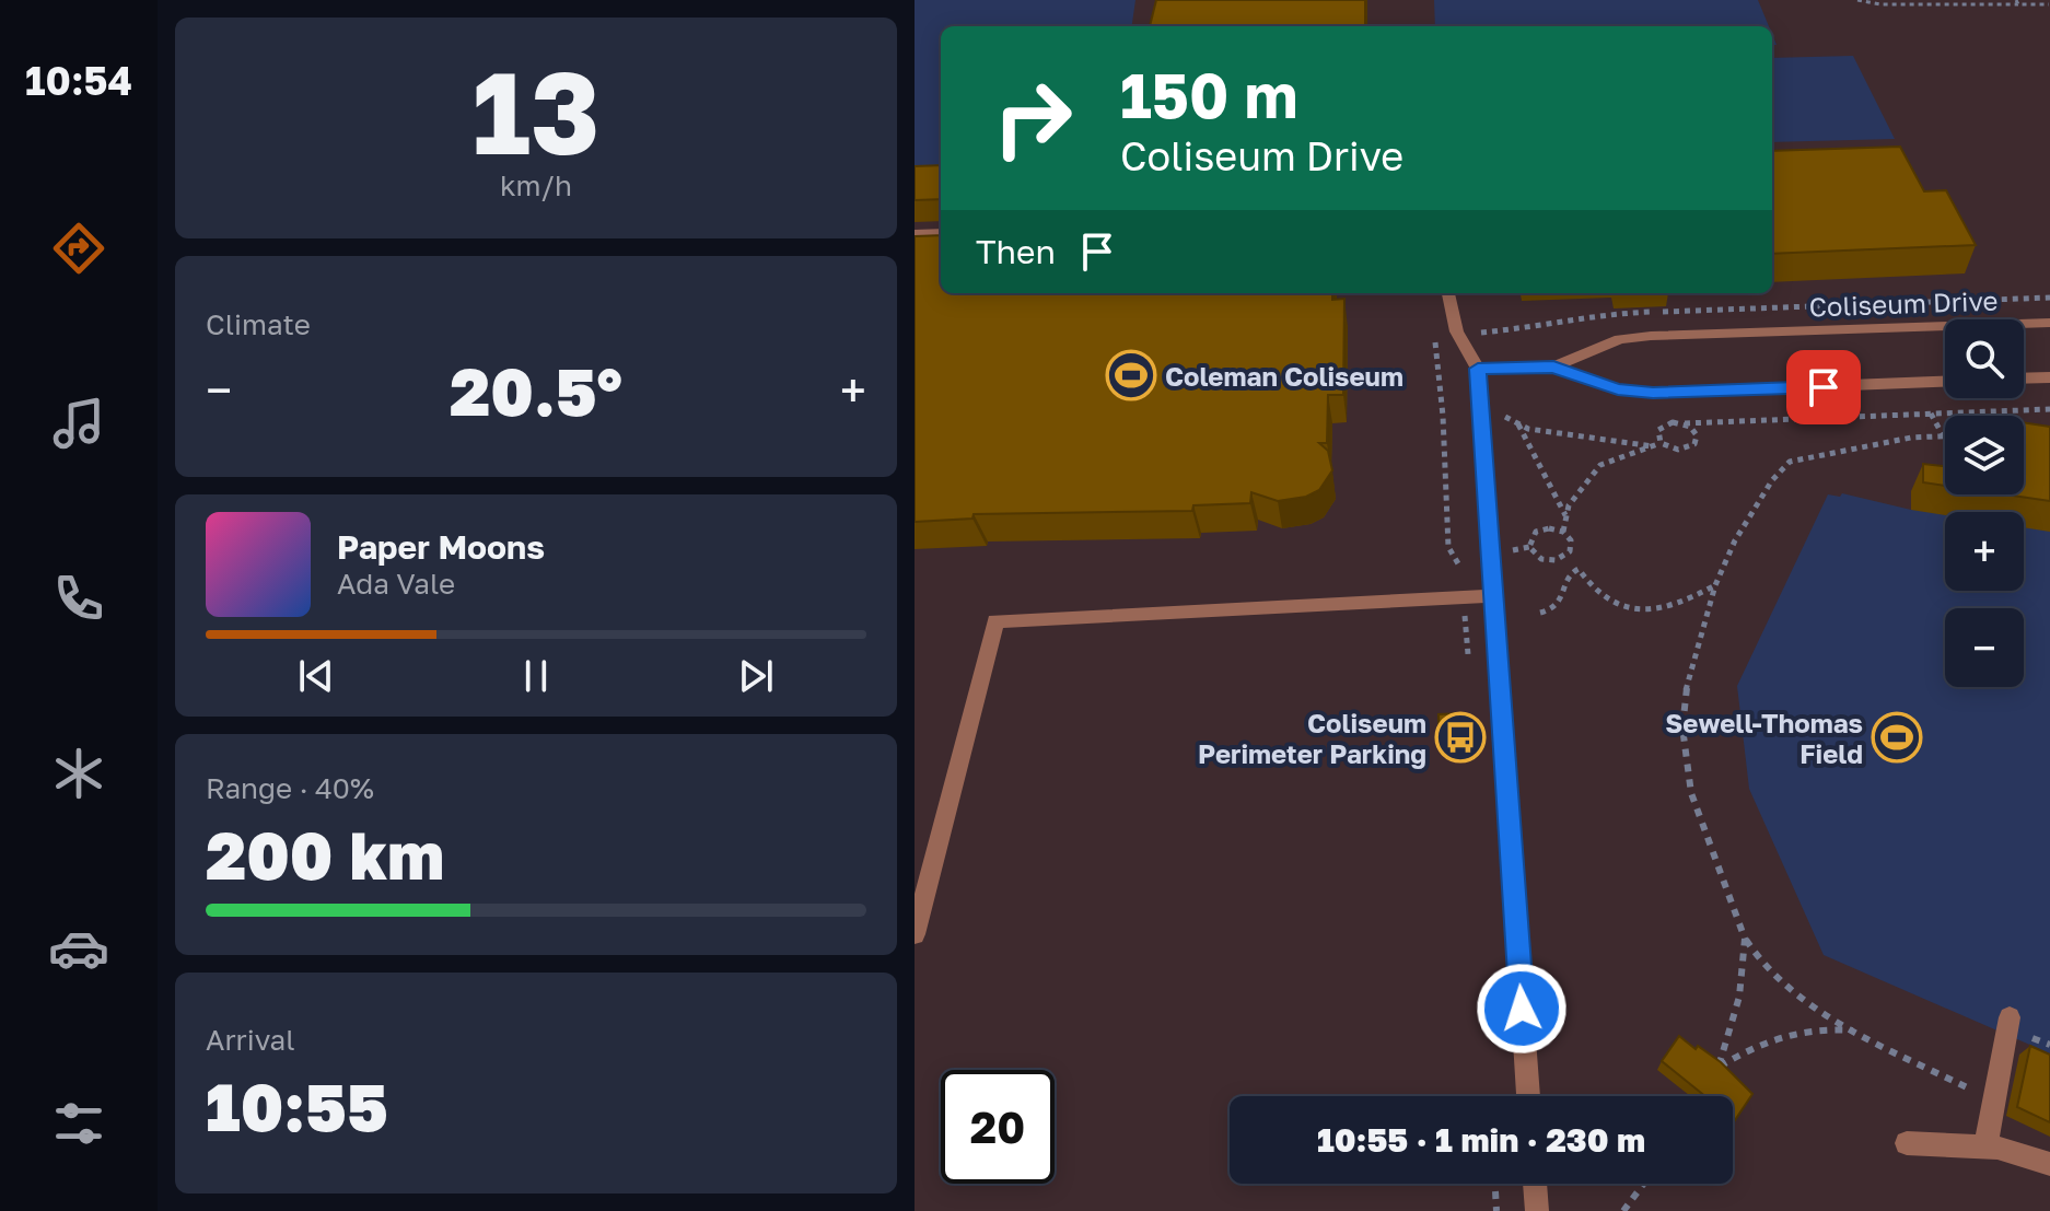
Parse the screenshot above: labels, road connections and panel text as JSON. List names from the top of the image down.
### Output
{
  "streets": {
    "lane": ["Coliseum Drive"]
  },
  "places": {
    "sports": ["Coleman Coliseum", "Sewell-Thomas Field"],
    "bus stop": ["Coliseum Perimeter Parking"]
  },
  "page": {
    "tabs": "10:54",
    "tile": [
      ["13", "km/h"],
      "Climate",
      ["Range · 40%", "200 km"],
      ["Arrival", "10:55"]
    ],
    "turn": ["150 m", "Coliseum Drive"],
    "then": "Then",
    "map_buttons": ["+", "−"],
    "heat": ["−", "20.5°", "+"],
    "song": ["Paper Moons", "Ada Vale"],
    "limit": "20",
    "trip": "10:55 · 1 min · 230 m"
  }
}
